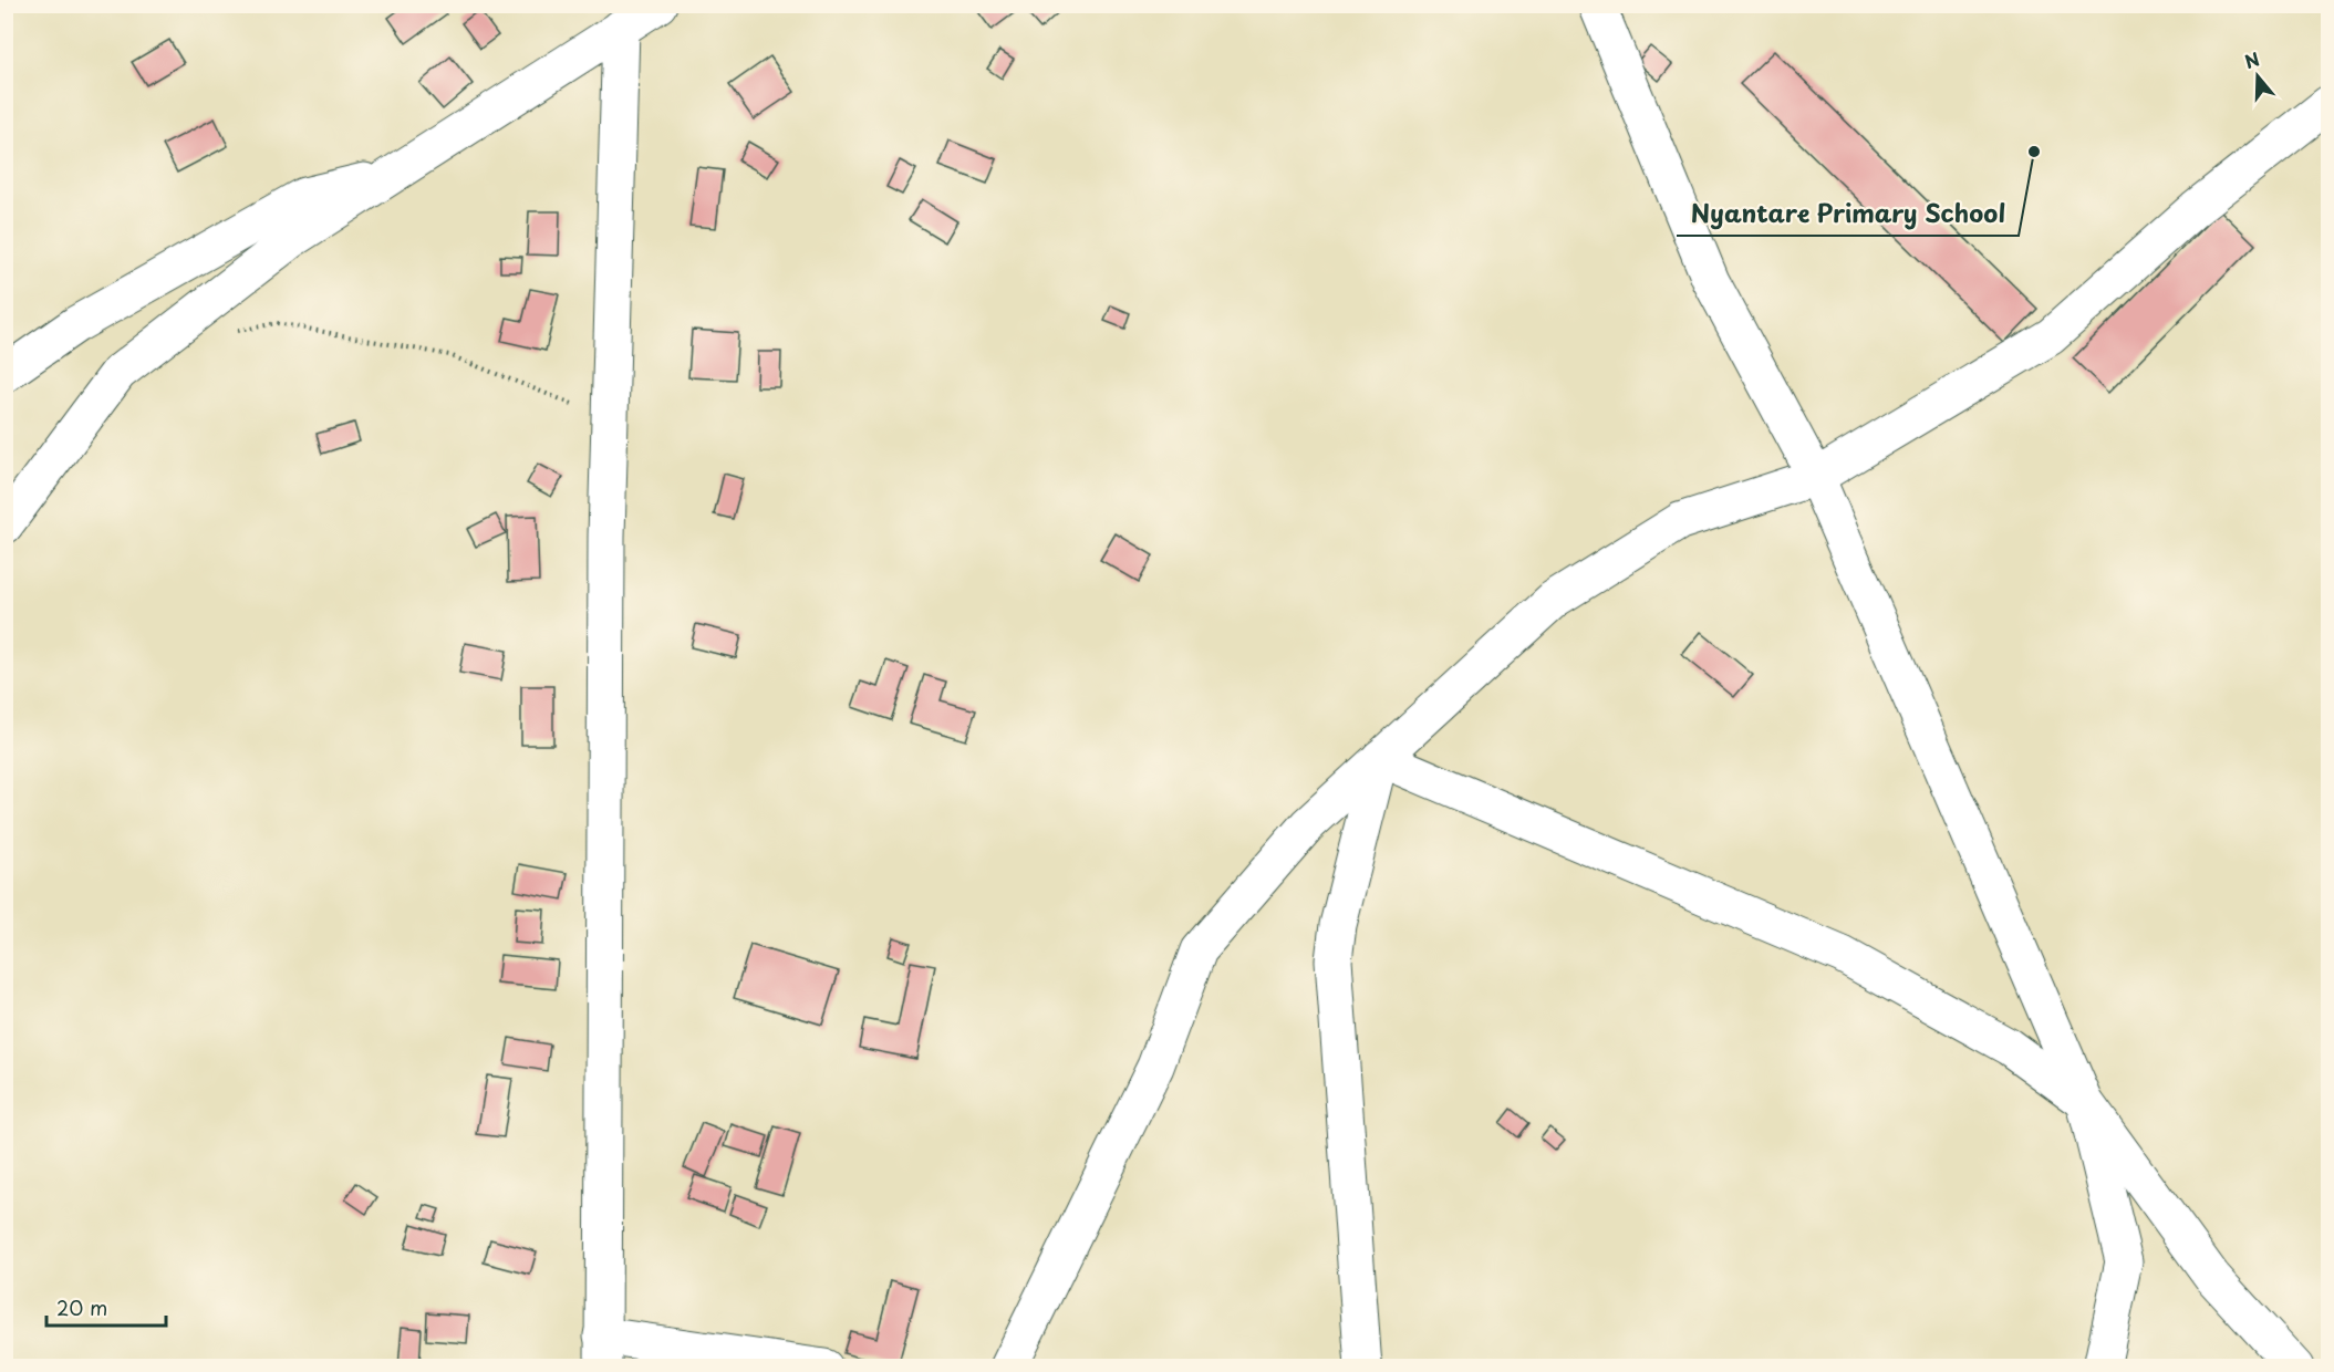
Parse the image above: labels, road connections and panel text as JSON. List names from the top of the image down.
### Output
{
  "places": ["Nyantare Primary School"],
  "scale_bar": "20 m",
  "north": "top"
}
